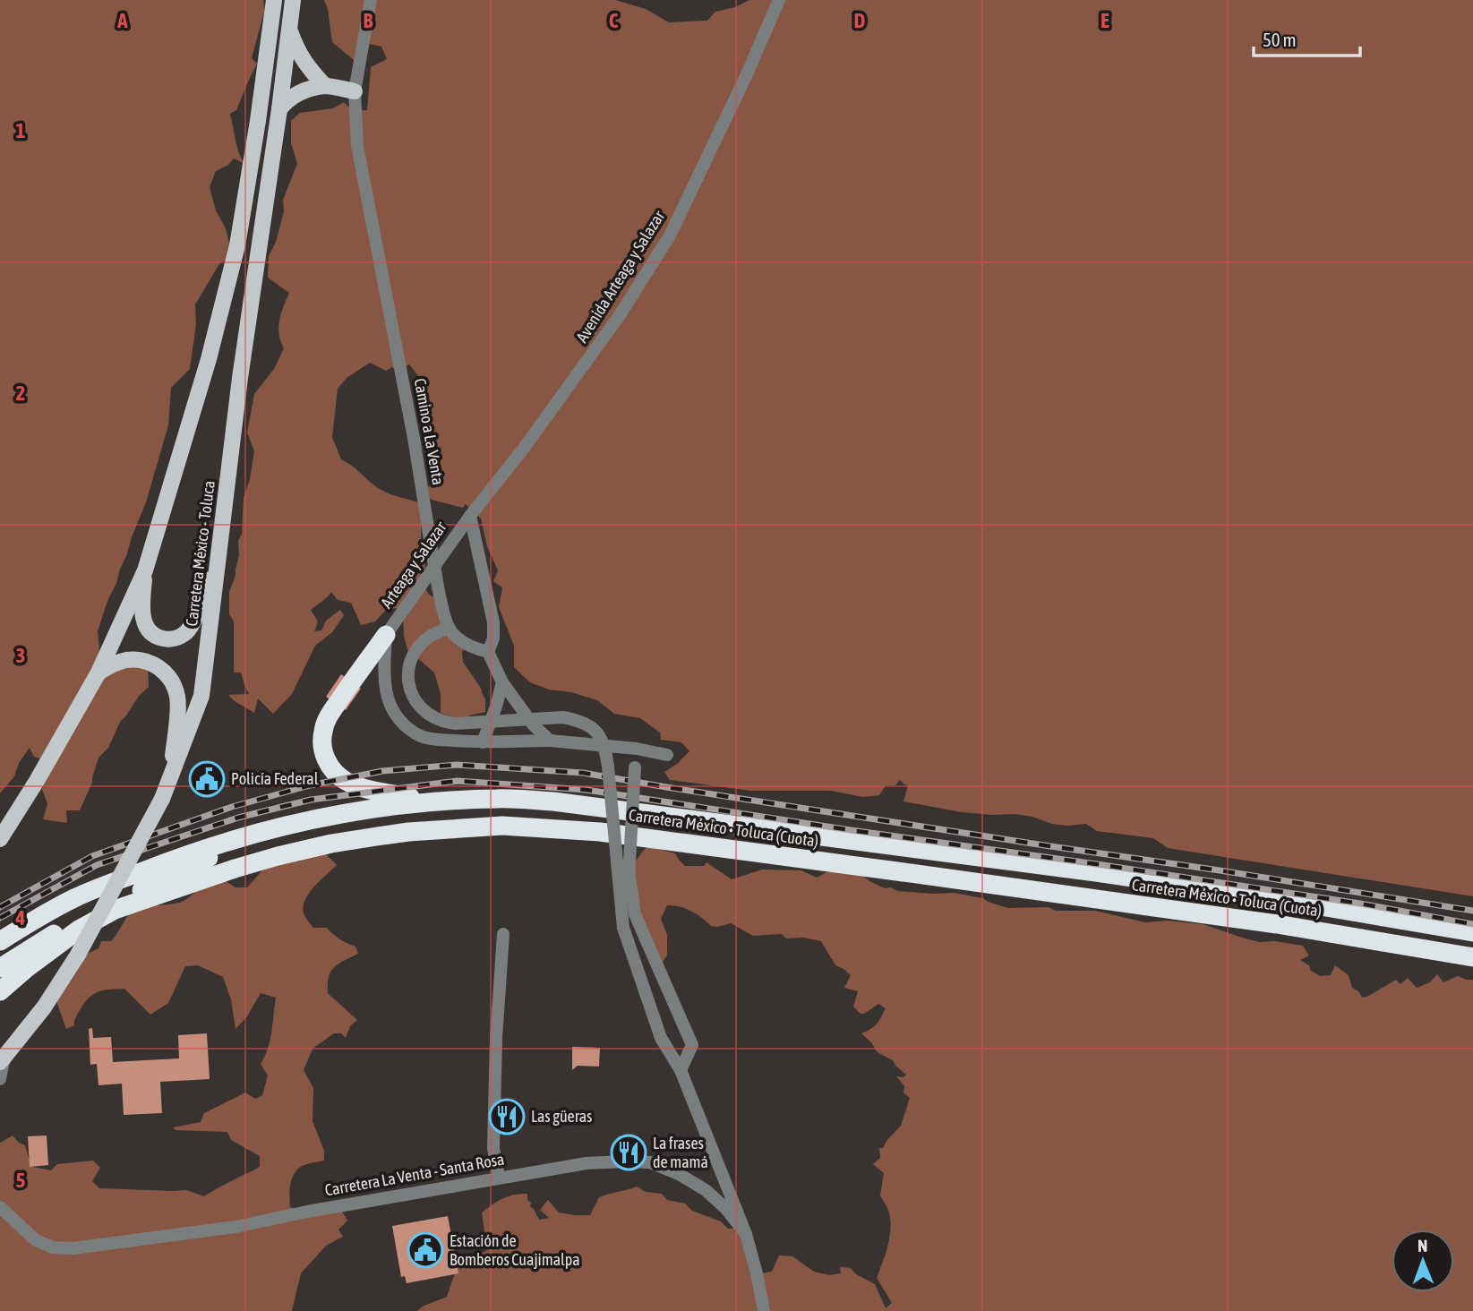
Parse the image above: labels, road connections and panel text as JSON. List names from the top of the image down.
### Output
{
  "streets": {
    "highway": ["Carretera México - Toluca (Cuota)"],
    "main road": ["Carretera México - Toluca"],
    "street": [
      "Avenida Arteaga y Salazar",
      "Camino a La Venta",
      "Arteaga y Salazar",
      "Carretera La Venta - Santa Rosa"
    ]
  },
  "crossings": [
    ["Avenida Arteaga y Salazar", "Arteaga y Salazar"]
  ],
  "places": {
    "public building": ["Policía Federal", "Estación de Bomberos Cuajimalpa"],
    "restaurant": ["Las güeras", "La frases de mamá"]
  },
  "scale_bar": "50 m",
  "north": "top",
  "grid": {
    "columns": [
      "A",
      "B",
      "C",
      "D",
      "E"
    ],
    "rows": [
      "1",
      "2",
      "3",
      "4",
      "5"
    ]
  }
}
